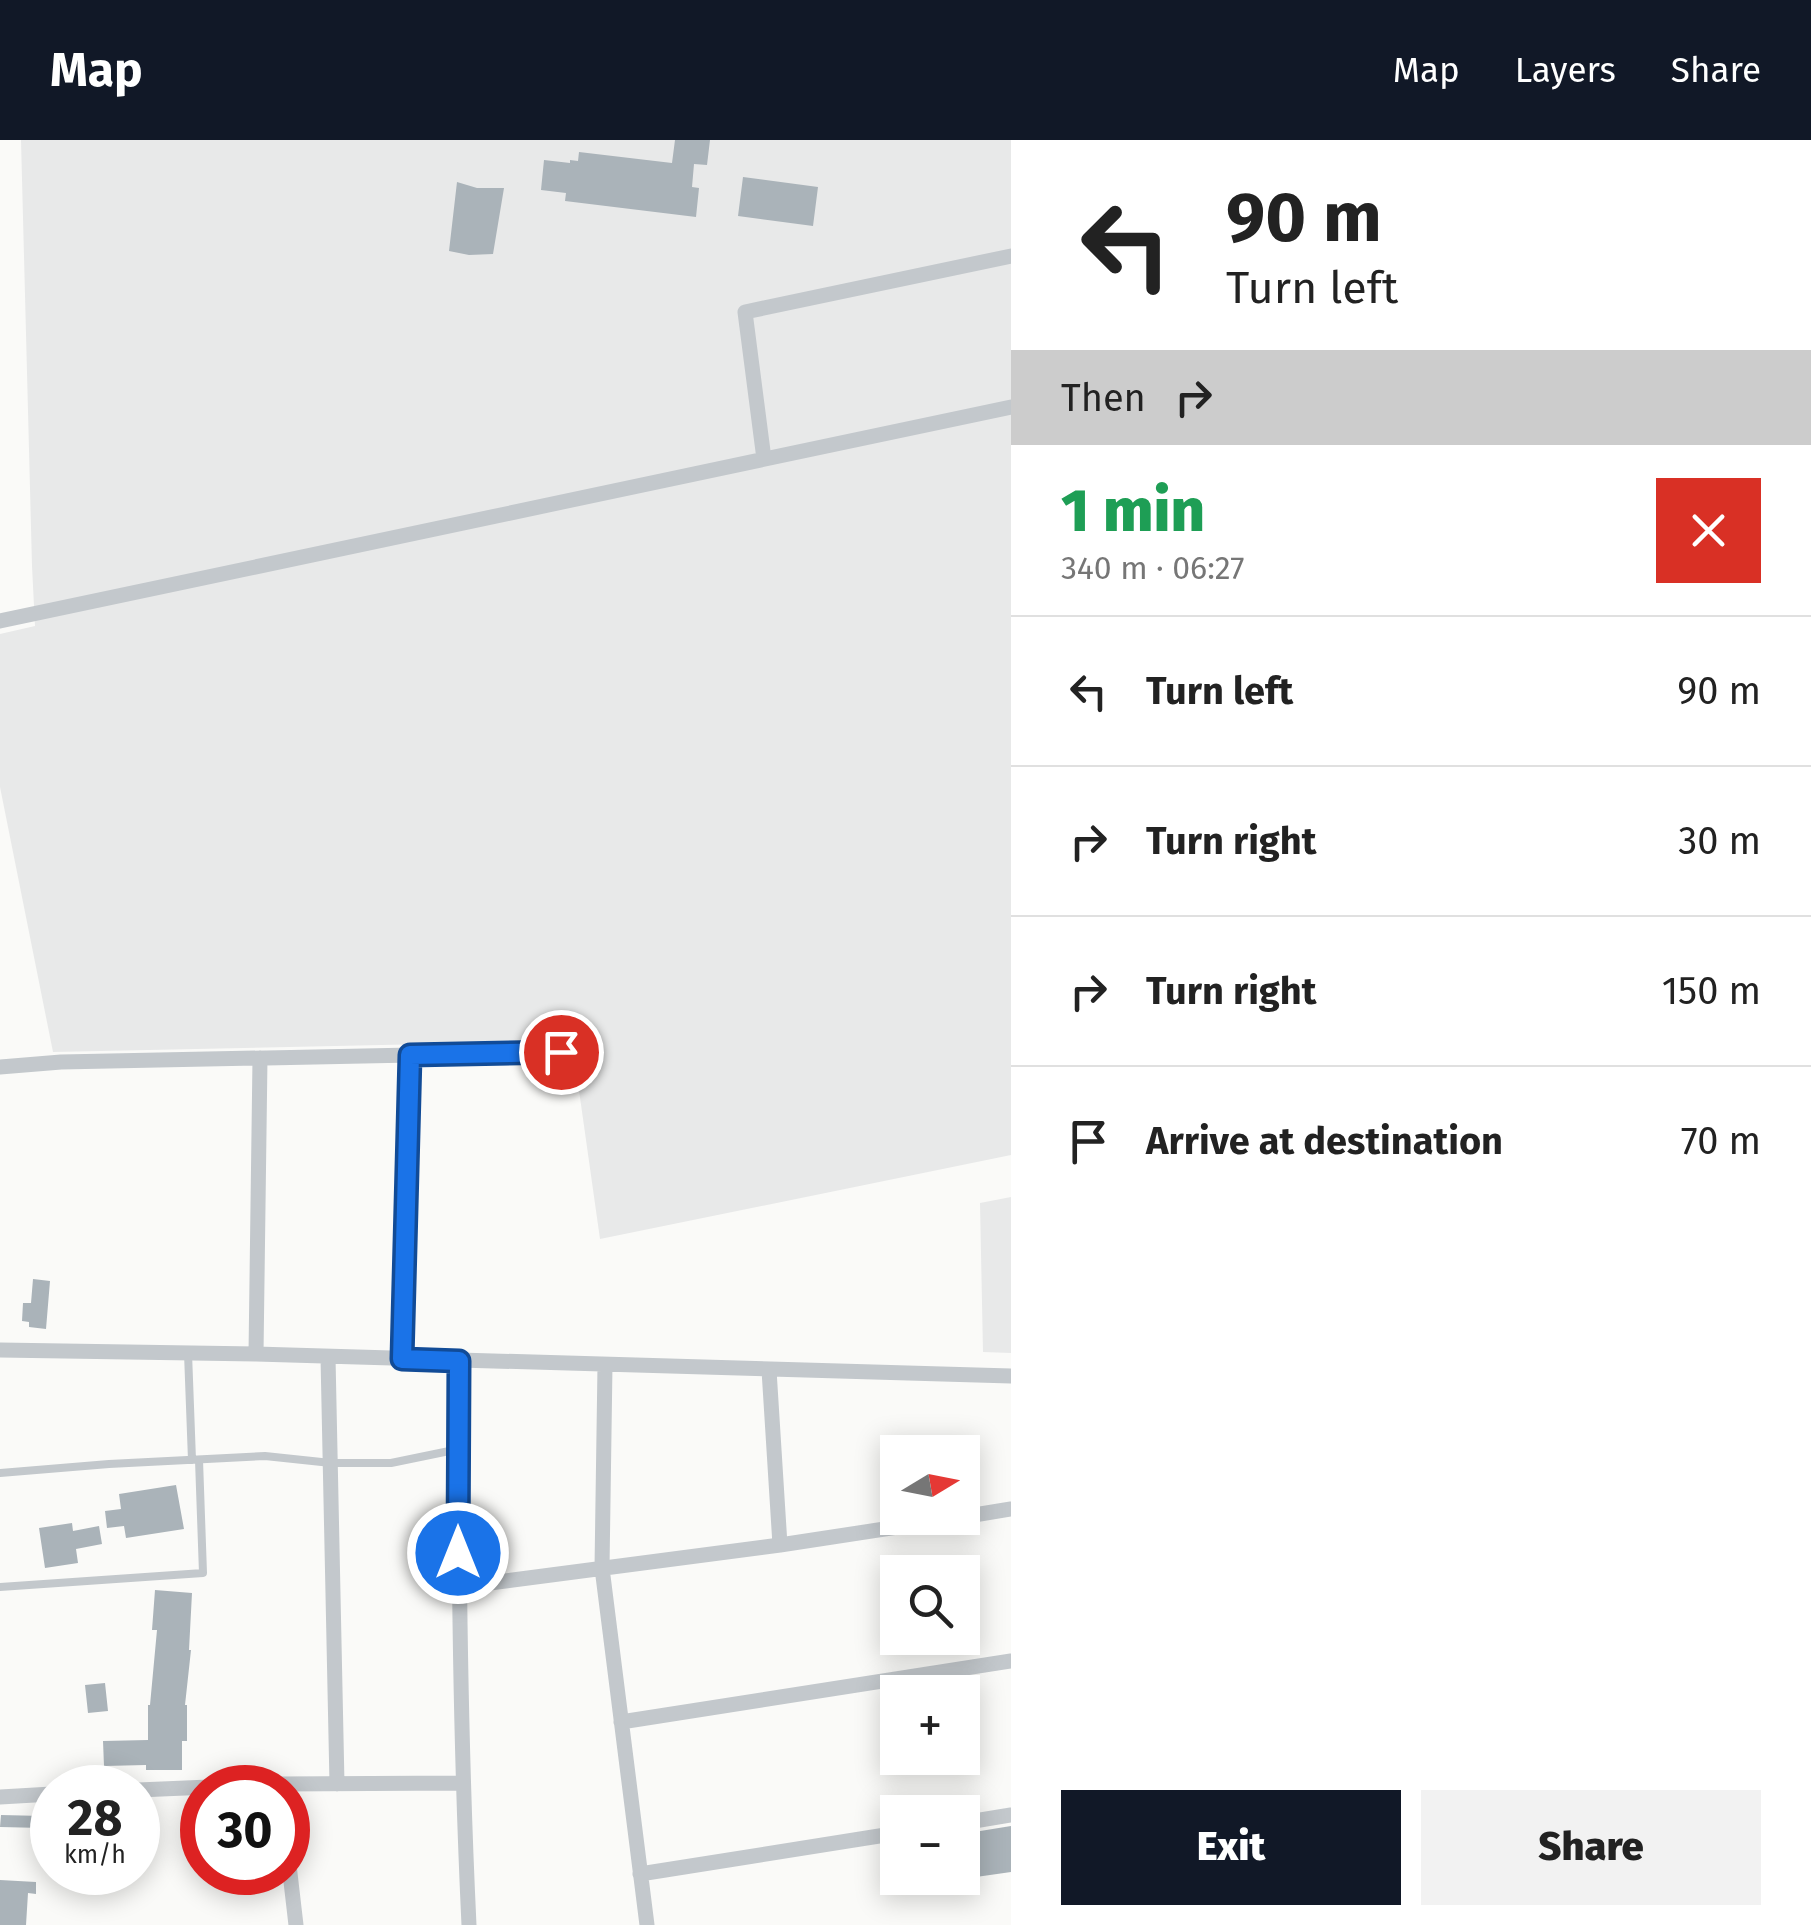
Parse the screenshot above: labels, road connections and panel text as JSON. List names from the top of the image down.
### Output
{
  "north": "right",
  "page": {
    "header": "Map",
    "nav": ["Map", "Layers", "Share"],
    "turn": ["90 m", "Turn left"],
    "then": "Then",
    "heading": ["1 min", "340 m · 06:27"],
    "list": [
      {
        "name": "Turn left",
        "value": "90 m"
      },
      {
        "name": "Turn right",
        "value": "30 m"
      },
      {
        "name": "Turn right",
        "value": "150 m"
      },
      {
        "name": "Arrive at destination",
        "value": "70 m"
      }
    ],
    "map_buttons": ["+", "−"],
    "speed": "28 km/h",
    "limit": "30",
    "buttons": ["Exit", "Share"]
  }
}
